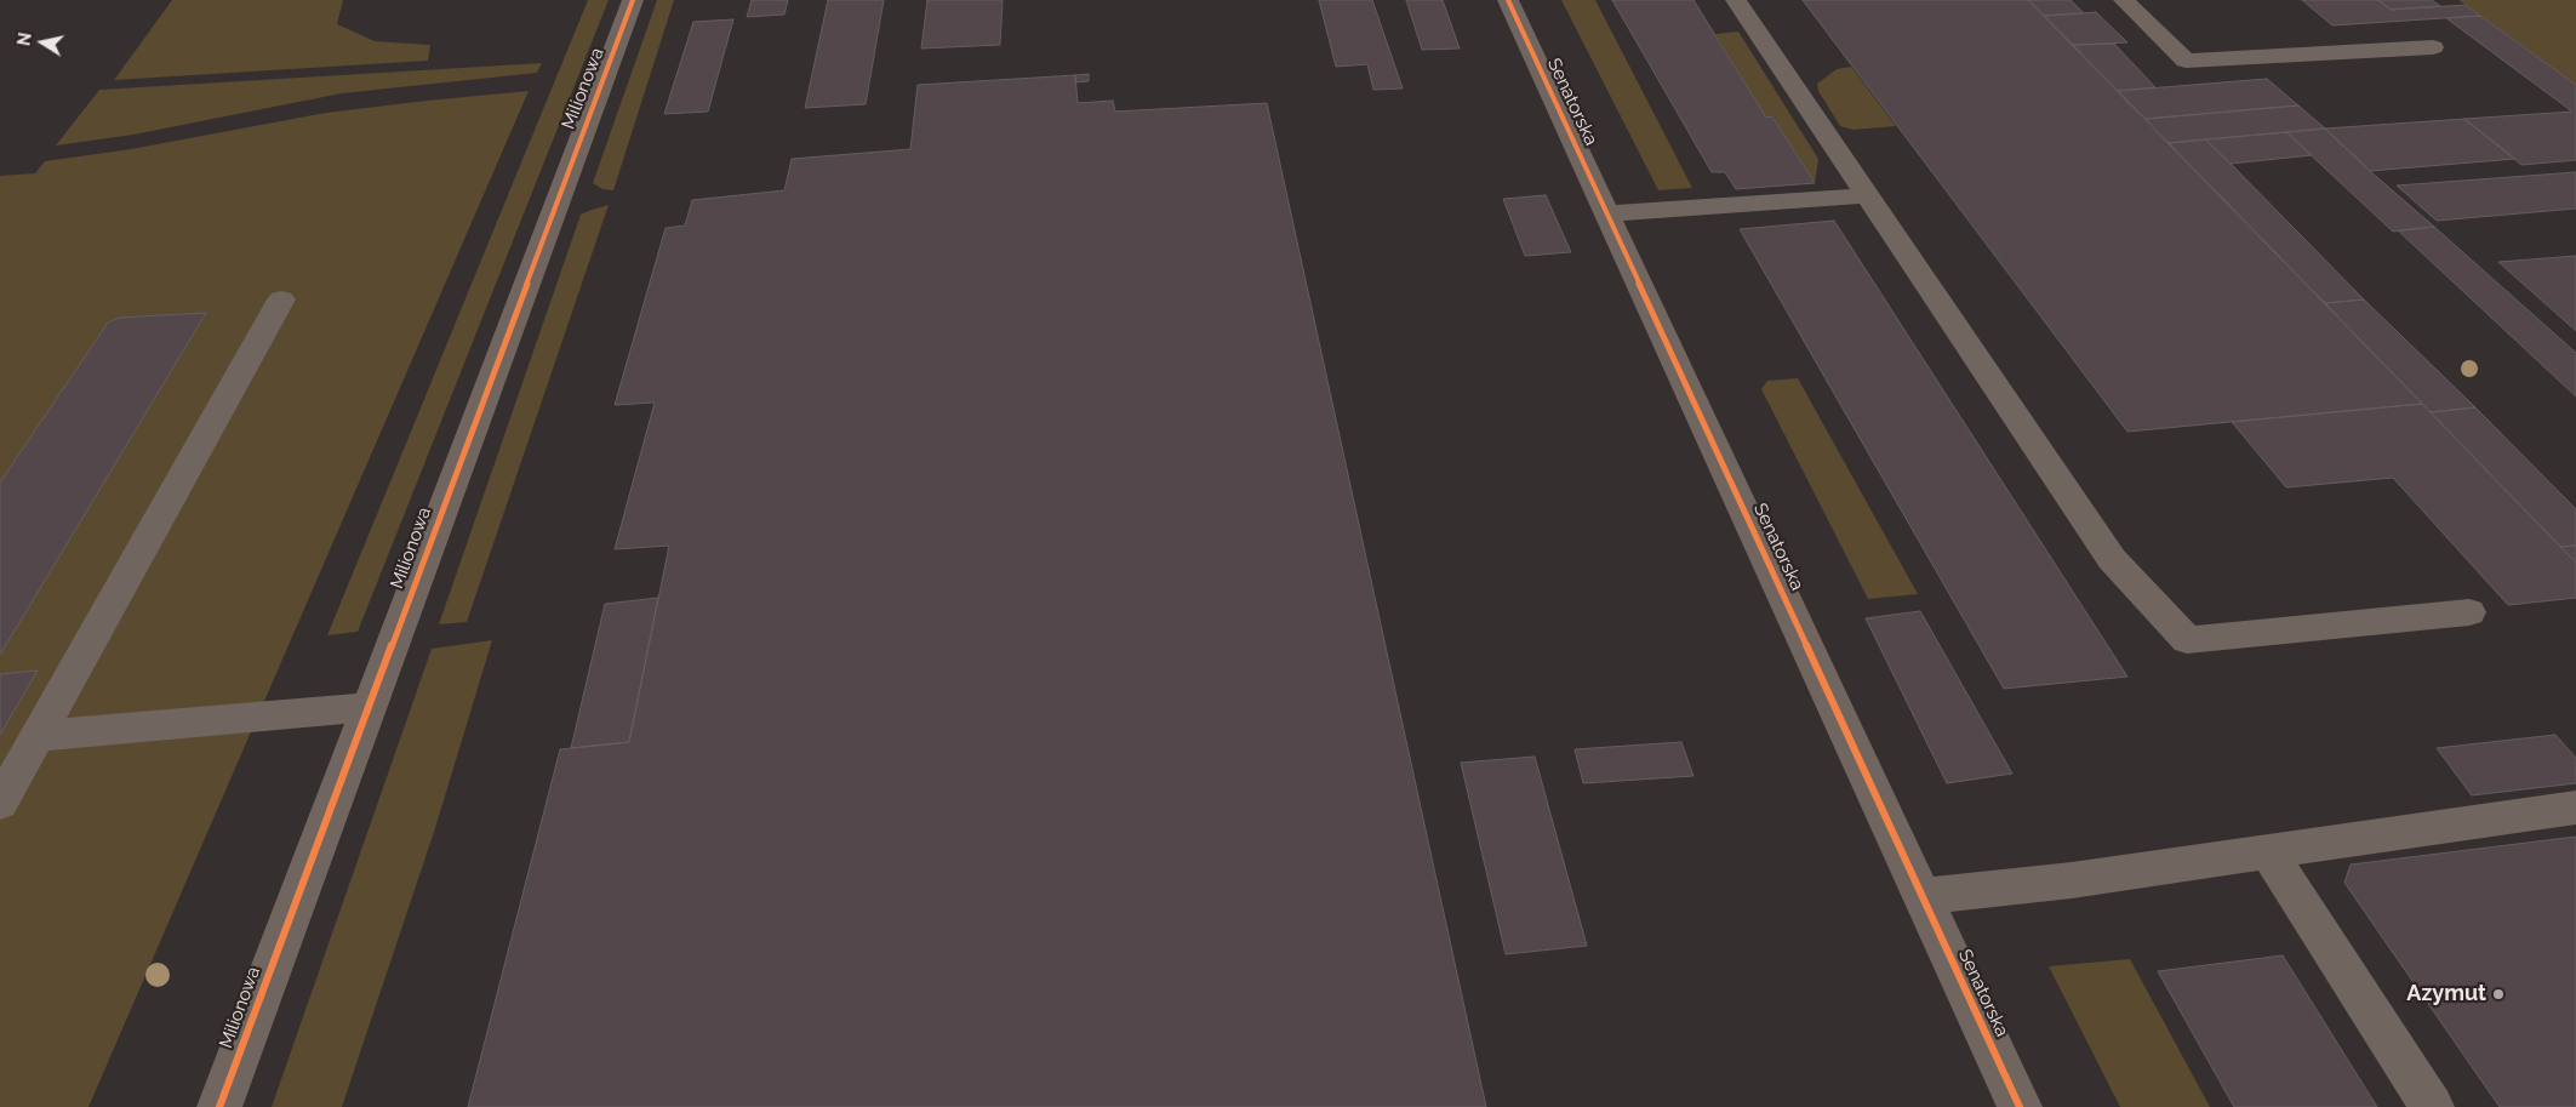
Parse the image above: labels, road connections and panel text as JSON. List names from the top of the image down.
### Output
{
  "streets": {
    "street": ["Milionowa", "Senatorska"]
  },
  "places": ["Azymut"],
  "north": "left"
}
